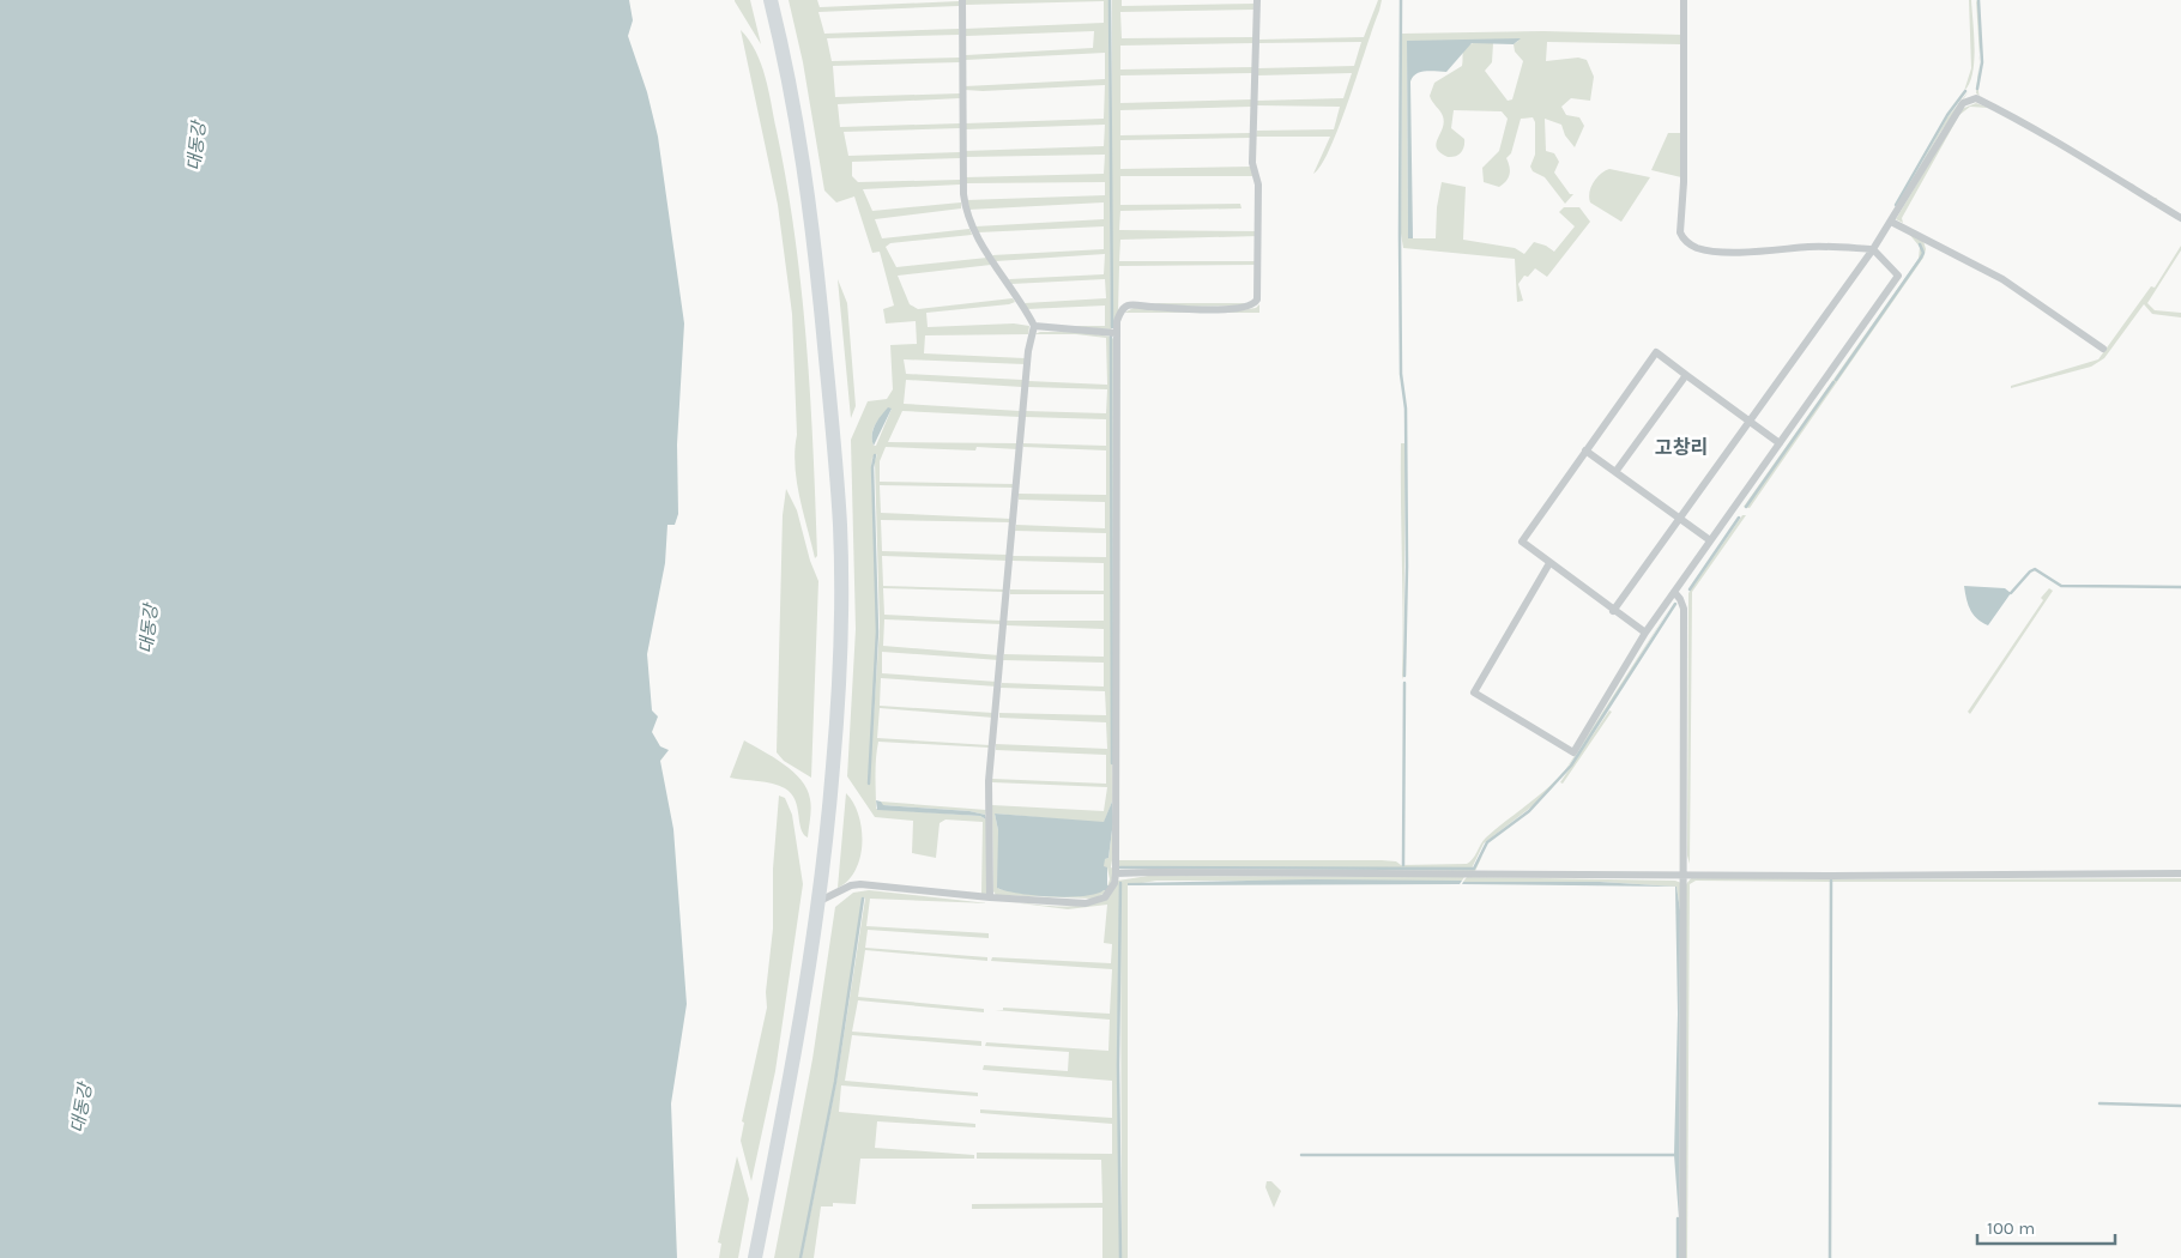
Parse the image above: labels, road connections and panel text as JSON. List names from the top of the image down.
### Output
{
  "districts": ["고창리"],
  "water": ["대동강"],
  "scale_bar": "100 m"
}
